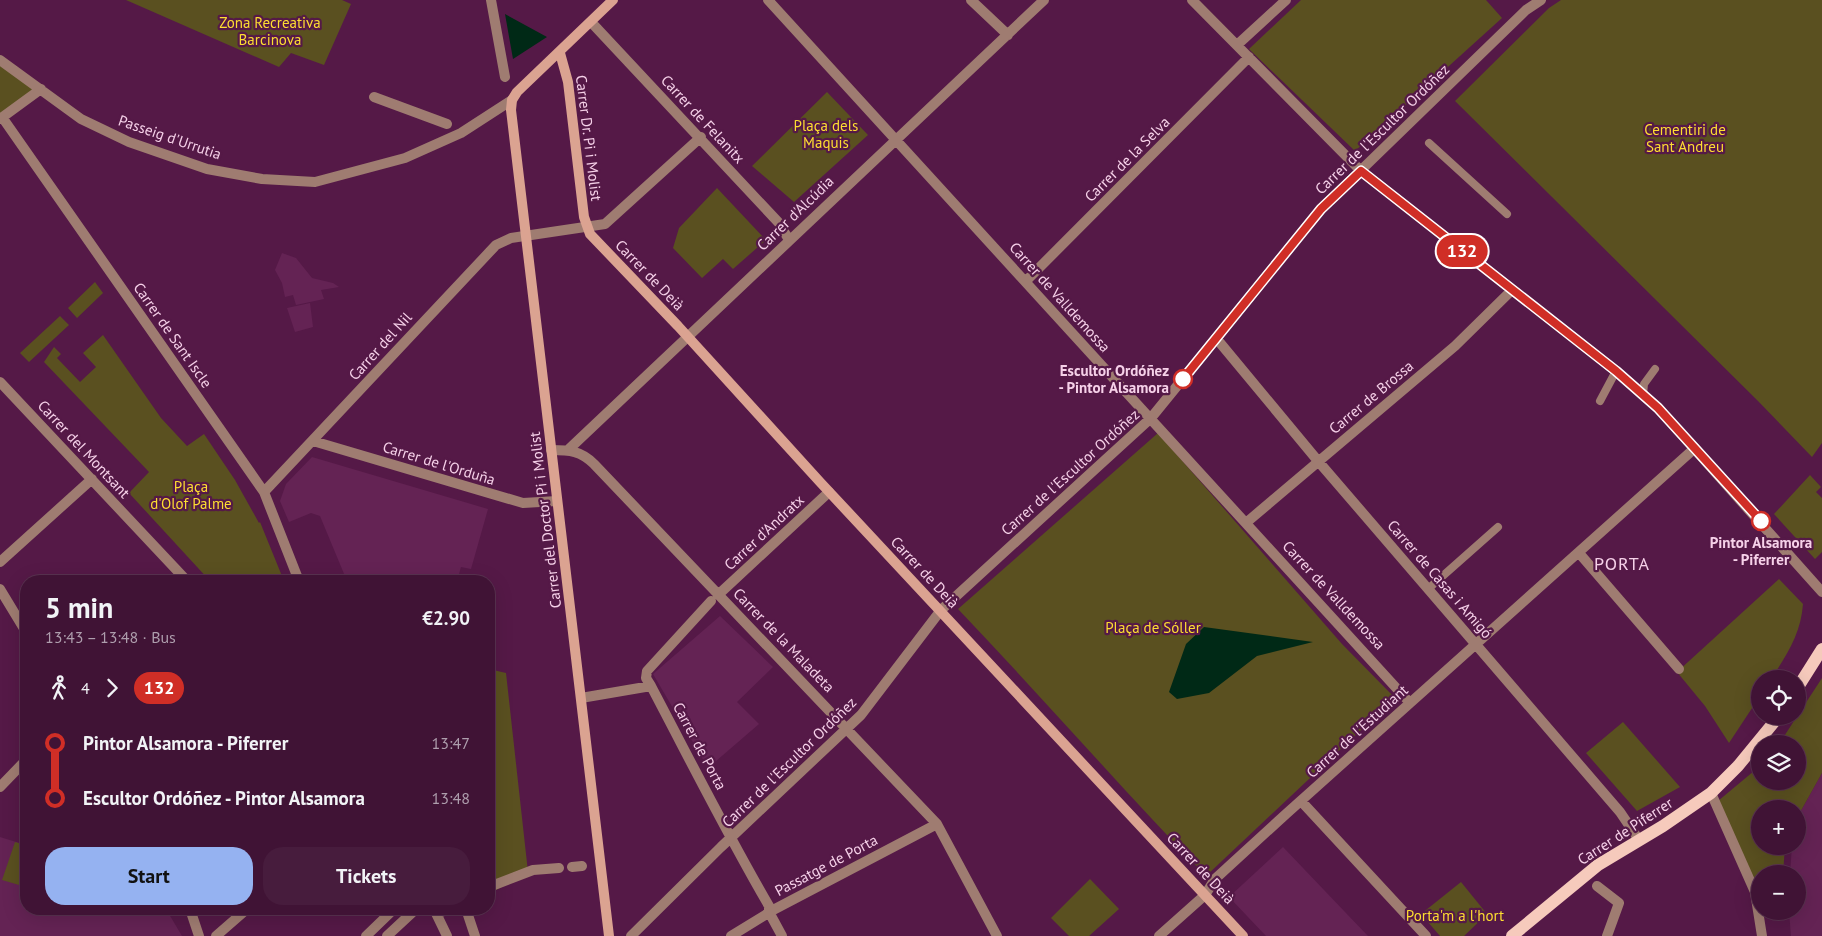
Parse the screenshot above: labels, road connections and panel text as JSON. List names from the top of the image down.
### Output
{
  "streets": {
    "main road": ["Carrer de Piferrer"],
    "street": [
      "Carrer de Felanitx",
      "Carrer de l'Escultor Ordóñez",
      "Passeig d'Urrutia",
      "Carrer Dr. Pi i Molist",
      "Carrer de la Selva",
      "Carrer d'Alcúdia",
      "Carrer de Deià",
      "Carrer de Valldemossa",
      "Carrer de Sant Iscle",
      "Carrer del Nil",
      "Carrer de Brossa",
      "Carrer del Montsant",
      "Carrer de l'Orduña",
      "Carrer del Doctor Pi i Molist",
      "Carrer d'Andratx",
      "Carrer de Casas i Amigó",
      "Carrer de la Maladeta",
      "Carrer de l'Estudiant",
      "Carrer de Porta",
      "Passatge de Porta"
    ]
  },
  "crossings": [
    ["Carrer de Felanitx", "Carrer d'Alcúdia"],
    ["Carrer de Felanitx", "Carrer del Nil"],
    ["Carrer de l'Escultor Ordóñez", "Carrer de Deià"],
    ["Carrer de l'Escultor Ordóñez", "Carrer de Valldemossa"],
    ["Carrer de l'Escultor Ordóñez", "Carrer de Casas i Amigó"],
    ["Carrer de l'Escultor Ordóñez", "Carrer de la Maladeta"],
    ["Carrer de l'Escultor Ordóñez", "Carrer de Porta"],
    ["Passeig d'Urrutia", "Carrer del Doctor Pi i Molist"],
    ["Carrer Dr. Pi i Molist", "Carrer de Deià"],
    ["Carrer Dr. Pi i Molist", "Carrer del Nil"],
    ["Carrer de la Selva", "Carrer de Valldemossa"],
    ["Carrer d'Alcúdia", "Carrer de Deià"],
    ["Carrer d'Alcúdia", "Carrer de Valldemossa"],
    ["Carrer d'Alcúdia", "Carrer de la Maladeta"],
    ["Carrer de Deià", "Carrer del Nil"],
    ["Carrer de Deià", "Carrer d'Andratx"],
    ["Carrer de Deià", "Carrer de l'Estudiant"],
    ["Carrer de Valldemossa", "Carrer de Brossa"],
    ["Carrer de Valldemossa", "Carrer de l'Estudiant"],
    ["Carrer de Sant Iscle", "Carrer del Nil"],
    ["Carrer del Nil", "Carrer de l'Orduña"],
    ["Carrer del Nil", "Carrer del Doctor Pi i Molist"],
    ["Carrer de Brossa", "Carrer de Casas i Amigó"],
    ["Carrer de l'Orduña", "Carrer del Doctor Pi i Molist"],
    ["Carrer del Doctor Pi i Molist", "Carrer de la Maladeta"],
    ["Carrer d'Andratx", "Carrer de la Maladeta"],
    ["Carrer d'Andratx", "Carrer de Porta"],
    ["Carrer de Casas i Amigó", "Carrer de l'Estudiant"],
    ["Carrer de Casas i Amigó", "Carrer de Piferrer"],
    ["Carrer de la Maladeta", "Passatge de Porta"],
    ["Carrer de Porta", "Passatge de Porta"]
  ],
  "districts": ["PORTA"],
  "parks": [
    "Zona Recreativa Barcinova",
    "Plaça dels Maquis",
    "Cementiri de Sant Andreu",
    "Plaça d'Olof Palme",
    "Plaça de Sóller",
    "Porta'm a l'hort"
  ],
  "places": ["Escultor Ordóñez - Pintor Alsamora", "Pintor Alsamora - Piferrer"],
  "lines": ["bus line 132"],
  "page": {
    "on_map": "132",
    "heading": ["5 min", "13:43 – 13:48 · Bus", "€2.90"],
    "legs": ["4", "132"],
    "map_buttons": ["+", "−"],
    "list": [
      {
        "name": "Pintor Alsamora - Piferrer",
        "value": "13:47"
      },
      {
        "name": "Escultor Ordóñez - Pintor Alsamora",
        "value": "13:48"
      }
    ],
    "buttons": ["Start", "Tickets"]
  }
}
